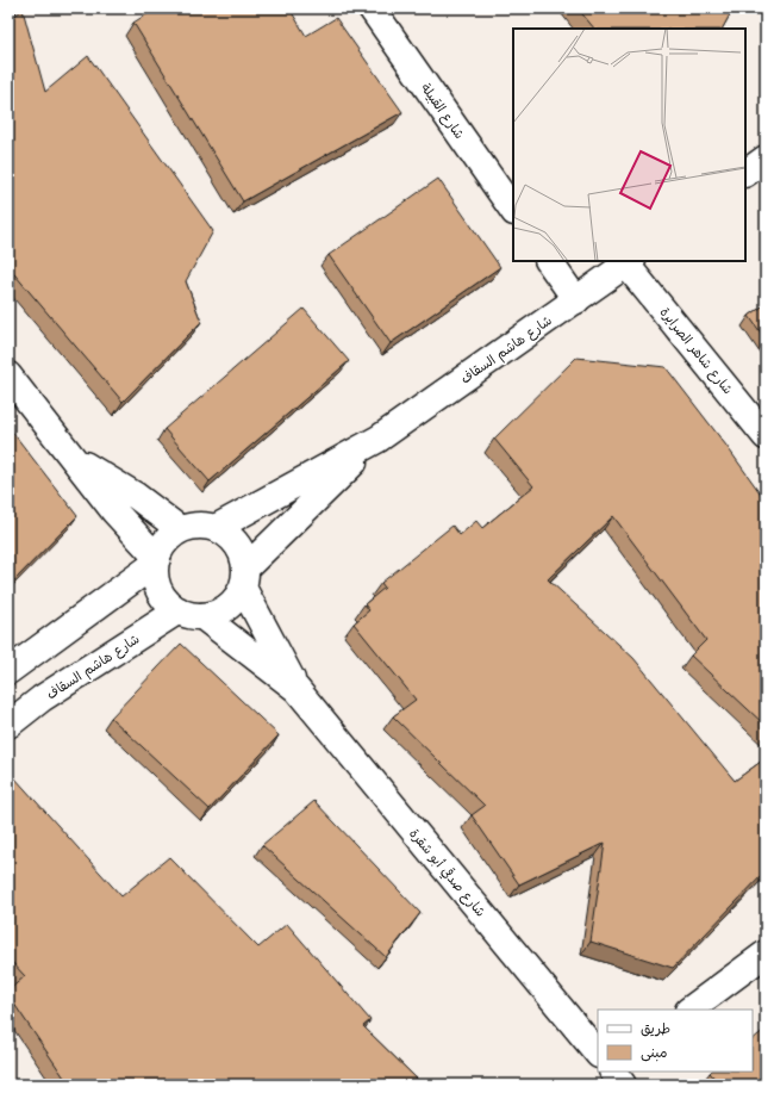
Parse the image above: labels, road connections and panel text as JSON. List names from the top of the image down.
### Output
{
  "streets": {
    "street": [
      "شارع القبيلة",
      "شارع هاشم السقاف",
      "شارع شاهر الصرايرة",
      "شارع صدقي أبو شقرة"
    ]
  },
  "crossings": [
    ["شارع هاشم السقاف", "شارع شاهر الصرايرة"],
    ["شارع هاشم السقاف", "شارع صدقي أبو شقرة"]
  ],
  "legend": ["طريق", "مبنى"]
}
